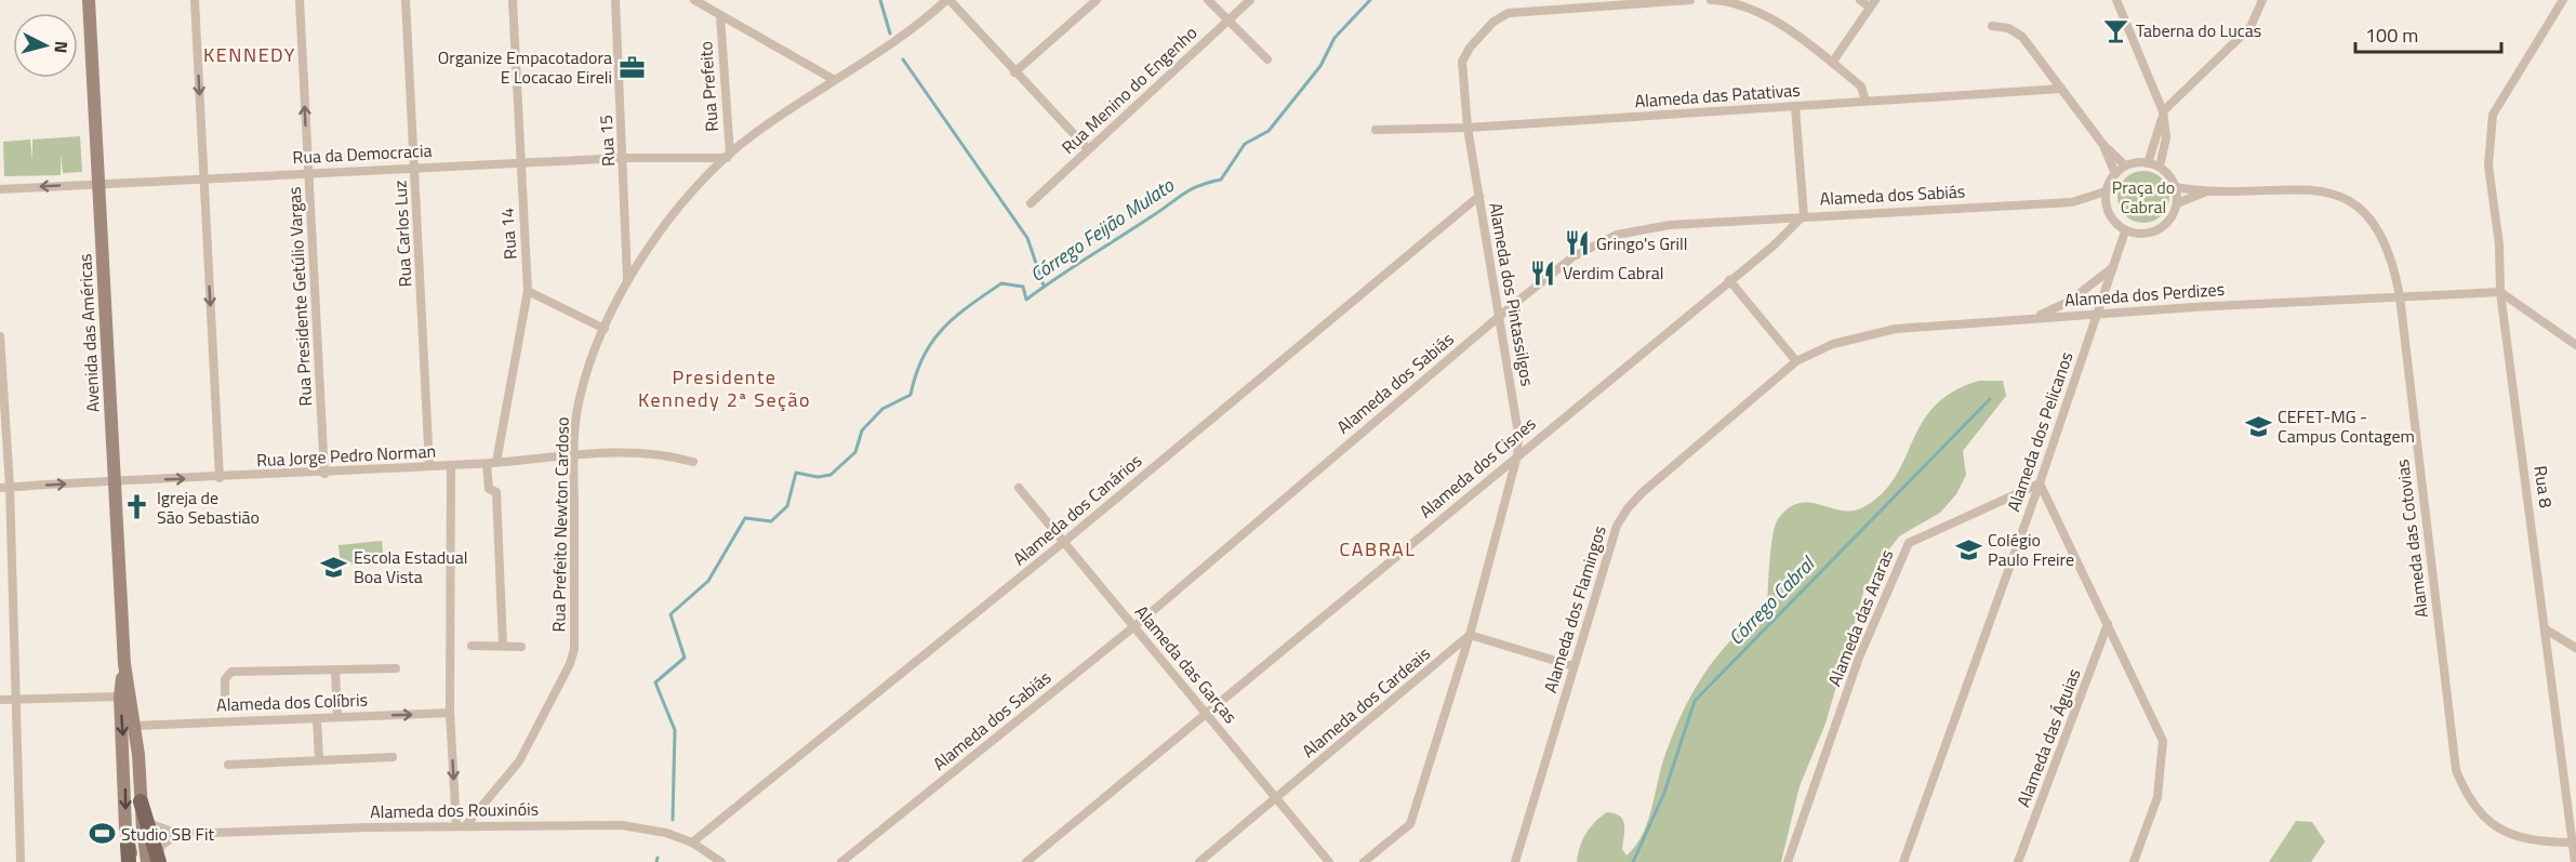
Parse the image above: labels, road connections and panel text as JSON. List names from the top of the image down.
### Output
{
  "streets": {
    "main road": ["Avenida das Américas"],
    "street": [
      "Rua Prefeito",
      "Rua Menino do Engenho",
      "Alameda das Patativas",
      "Rua 15",
      "Rua da Democracia",
      "Alameda dos Sabiás",
      "Rua Carlos Luz",
      "Rua 14",
      "Alameda dos Pintassilgos",
      "Alameda dos Perdizes",
      "Rua Presidente Getúlio Vargas",
      "Alameda dos Pelicanos",
      "Rua Jorge Pedro Norman",
      "Alameda dos Cisnes",
      "Rua 8",
      "Alameda dos Canários",
      "Rua Prefeito Newton Cardoso",
      "Alameda das Cotovias",
      "Alameda dos Flamingos",
      "Alameda das Araras",
      "Alameda das Garças",
      "Alameda dos Colíbris",
      "Alameda dos Cardeais",
      "Alameda das Águias",
      "Alameda dos Rouxinóis"
    ]
  },
  "crossings": [
    ["Rua Prefeito", "Rua da Democracia"],
    ["Rua Prefeito", "Rua Prefeito Newton Cardoso"],
    ["Alameda das Patativas", "Alameda dos Pintassilgos"],
    ["Rua 15", "Rua da Democracia"],
    ["Rua 15", "Rua Prefeito Newton Cardoso"],
    ["Rua da Democracia", "Rua Carlos Luz"],
    ["Rua da Democracia", "Rua 14"],
    ["Rua da Democracia", "Rua Presidente Getúlio Vargas"],
    ["Rua da Democracia", "Avenida das Américas"],
    ["Rua da Democracia", "Rua Prefeito Newton Cardoso"],
    ["Alameda dos Sabiás", "Alameda dos Pintassilgos"],
    ["Alameda dos Sabiás", "Alameda dos Pelicanos"],
    ["Alameda dos Sabiás", "Alameda dos Cisnes"],
    ["Alameda dos Sabiás", "Alameda das Cotovias"],
    ["Alameda dos Sabiás", "Alameda das Garças"],
    ["Rua Carlos Luz", "Rua Jorge Pedro Norman"],
    ["Rua 14", "Rua Jorge Pedro Norman"],
    ["Alameda dos Pintassilgos", "Alameda dos Cisnes"],
    ["Alameda dos Pintassilgos", "Alameda dos Canários"],
    ["Alameda dos Pintassilgos", "Alameda dos Cardeais"],
    ["Alameda dos Perdizes", "Alameda dos Pelicanos"],
    ["Alameda dos Perdizes", "Rua 8"],
    ["Alameda dos Perdizes", "Alameda das Cotovias"],
    ["Alameda dos Perdizes", "Alameda dos Flamingos"],
    ["Rua Presidente Getúlio Vargas", "Rua Jorge Pedro Norman"],
    ["Avenida das Américas", "Rua Jorge Pedro Norman"],
    ["Avenida das Américas", "Alameda dos Colíbris"],
    ["Alameda dos Pelicanos", "Alameda das Cotovias"],
    ["Alameda dos Pelicanos", "Alameda das Araras"],
    ["Rua Jorge Pedro Norman", "Rua Prefeito Newton Cardoso"],
    ["Alameda dos Cisnes", "Alameda das Garças"],
    ["Rua 8", "Alameda das Cotovias"],
    ["Alameda dos Canários", "Alameda das Garças"],
    ["Alameda dos Canários", "Alameda dos Rouxinóis"],
    ["Rua Prefeito Newton Cardoso", "Alameda dos Rouxinóis"],
    ["Alameda das Garças", "Alameda dos Cardeais"]
  ],
  "one_way": ["Rua Presidente Getúlio Vargas"],
  "districts": ["KENNEDY", "Presidente Kennedy 2ª Seção", "CABRAL"],
  "water": ["Córrego Feijão Mulato", "Córrego Cabral"],
  "parks": ["Praça do Cabral"],
  "places": {
    "bar": ["Taberna do Lucas"],
    "office": ["Organize Empacotadora E Locacao Eireli"],
    "restaurant": ["Gringo's Grill", "Verdim Cabral"],
    "school or university": ["CEFET-MG - Campus Contagem", "Colégio Paulo Freire", "Escola Estadual Boa Vista"],
    "church": ["Igreja de São Sebastião"],
    "sports": ["Studio SB Fit"]
  },
  "scale_bar": "100 m",
  "north": "right"
}
